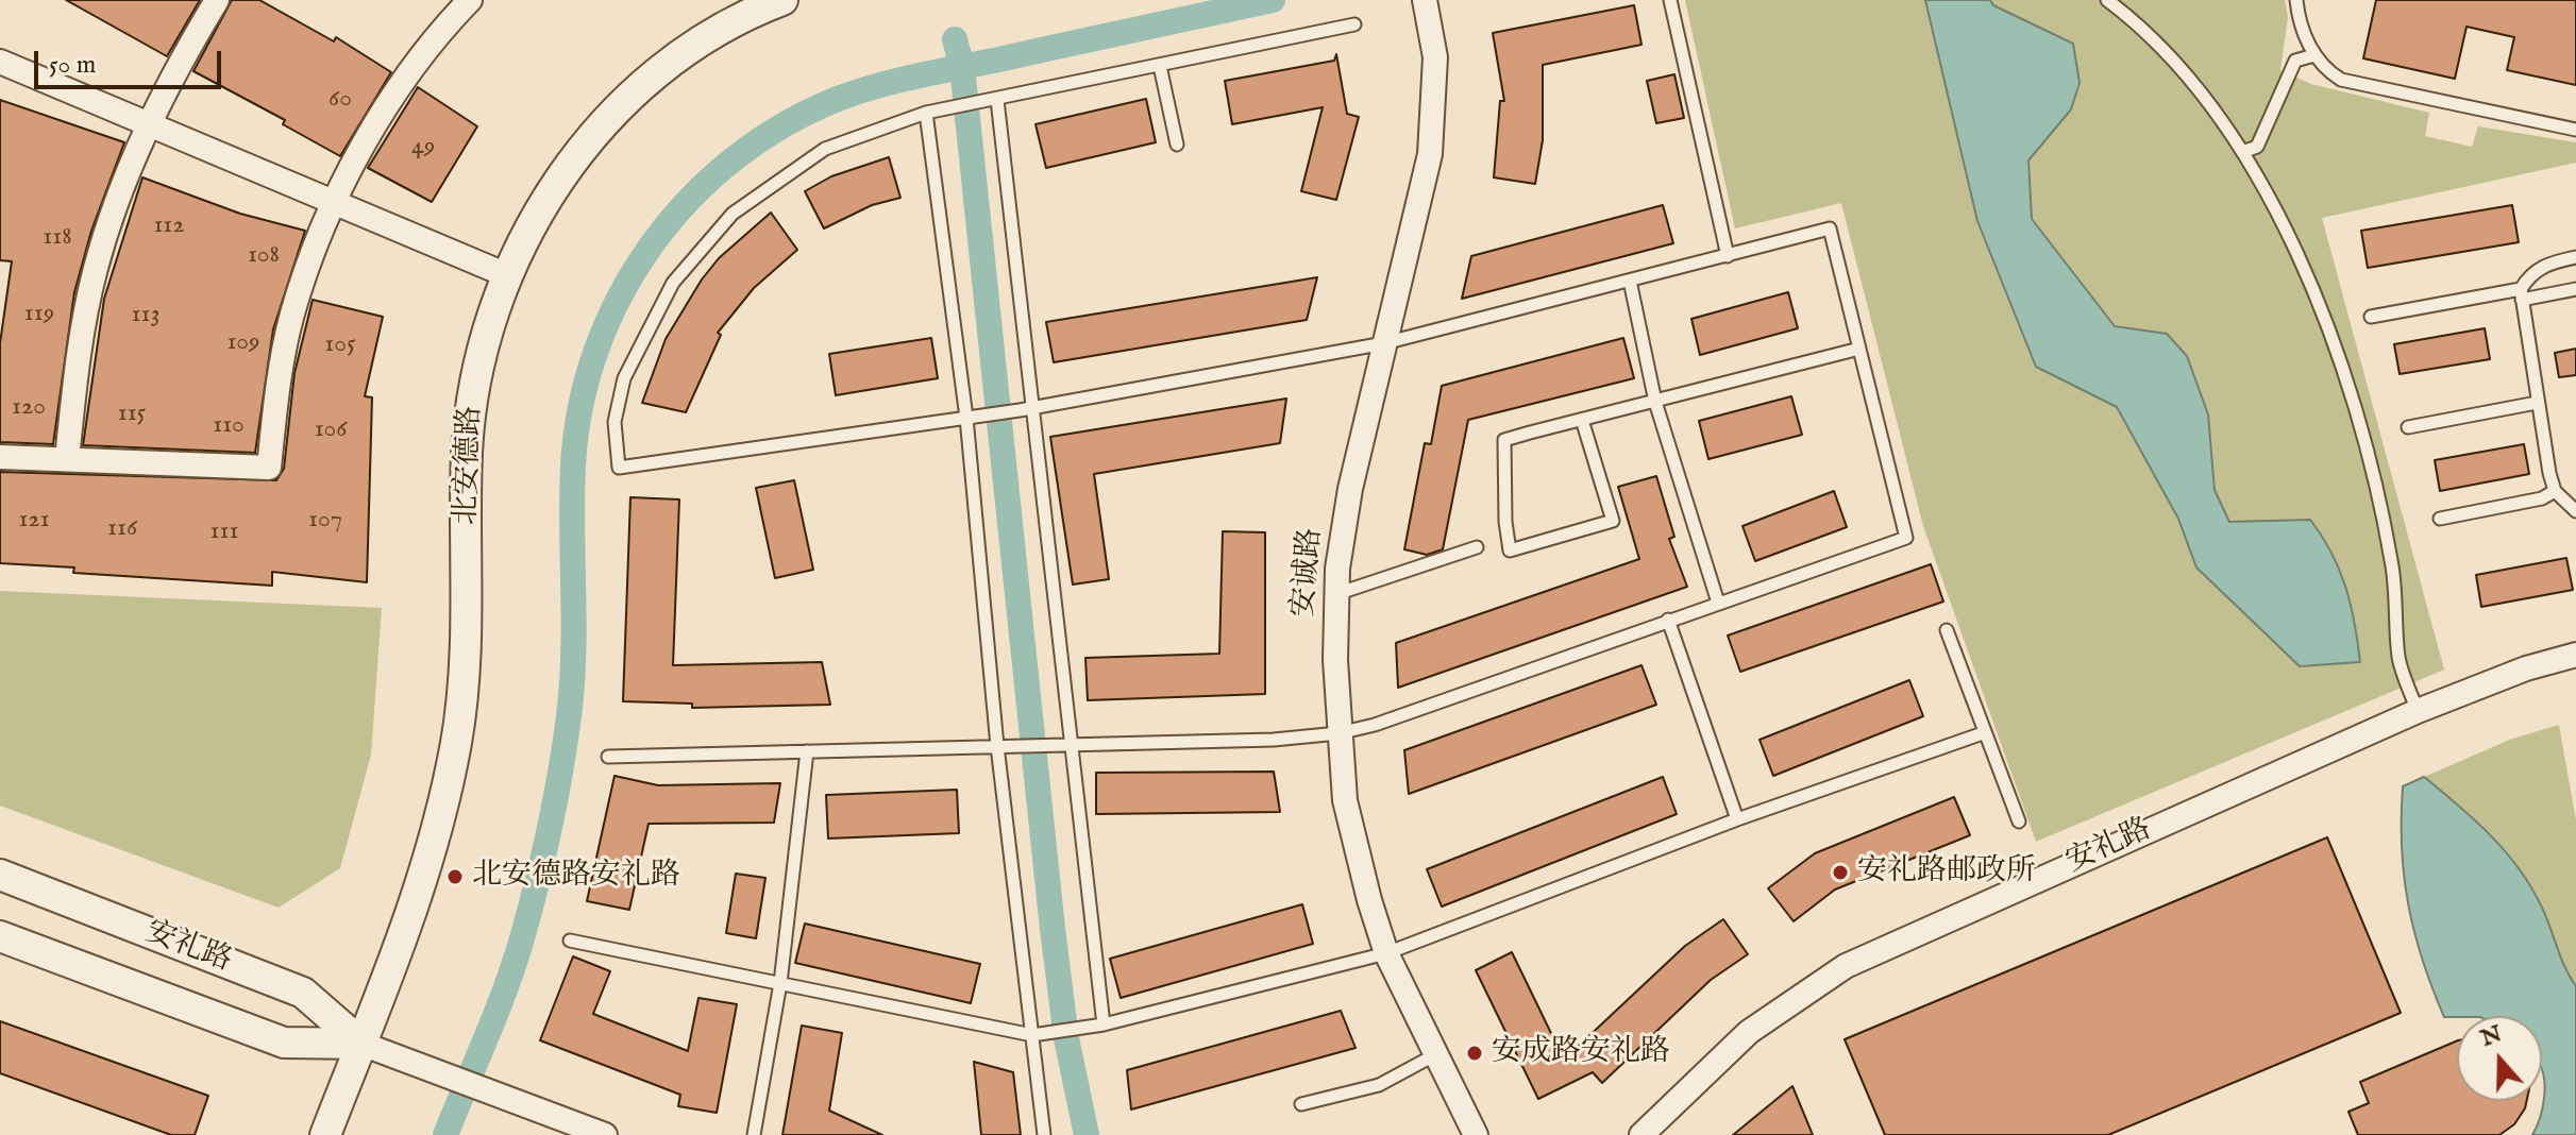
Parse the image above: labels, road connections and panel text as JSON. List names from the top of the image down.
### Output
{
  "streets": {
    "street": ["北安德路", "安诚路", "安礼路"]
  },
  "crossings": [
    ["北安德路", "安礼路"]
  ],
  "places": ["安礼路邮政所", "北安德路安礼路", "安成路安礼路"],
  "house_numbers": [
    "60",
    "49",
    "112",
    "118",
    "108",
    "119",
    "113",
    "109",
    "105",
    "120",
    "115",
    "110",
    "106",
    "121",
    "107",
    "116",
    "111"
  ],
  "scale_bar": "50 m",
  "north": "top"
}
